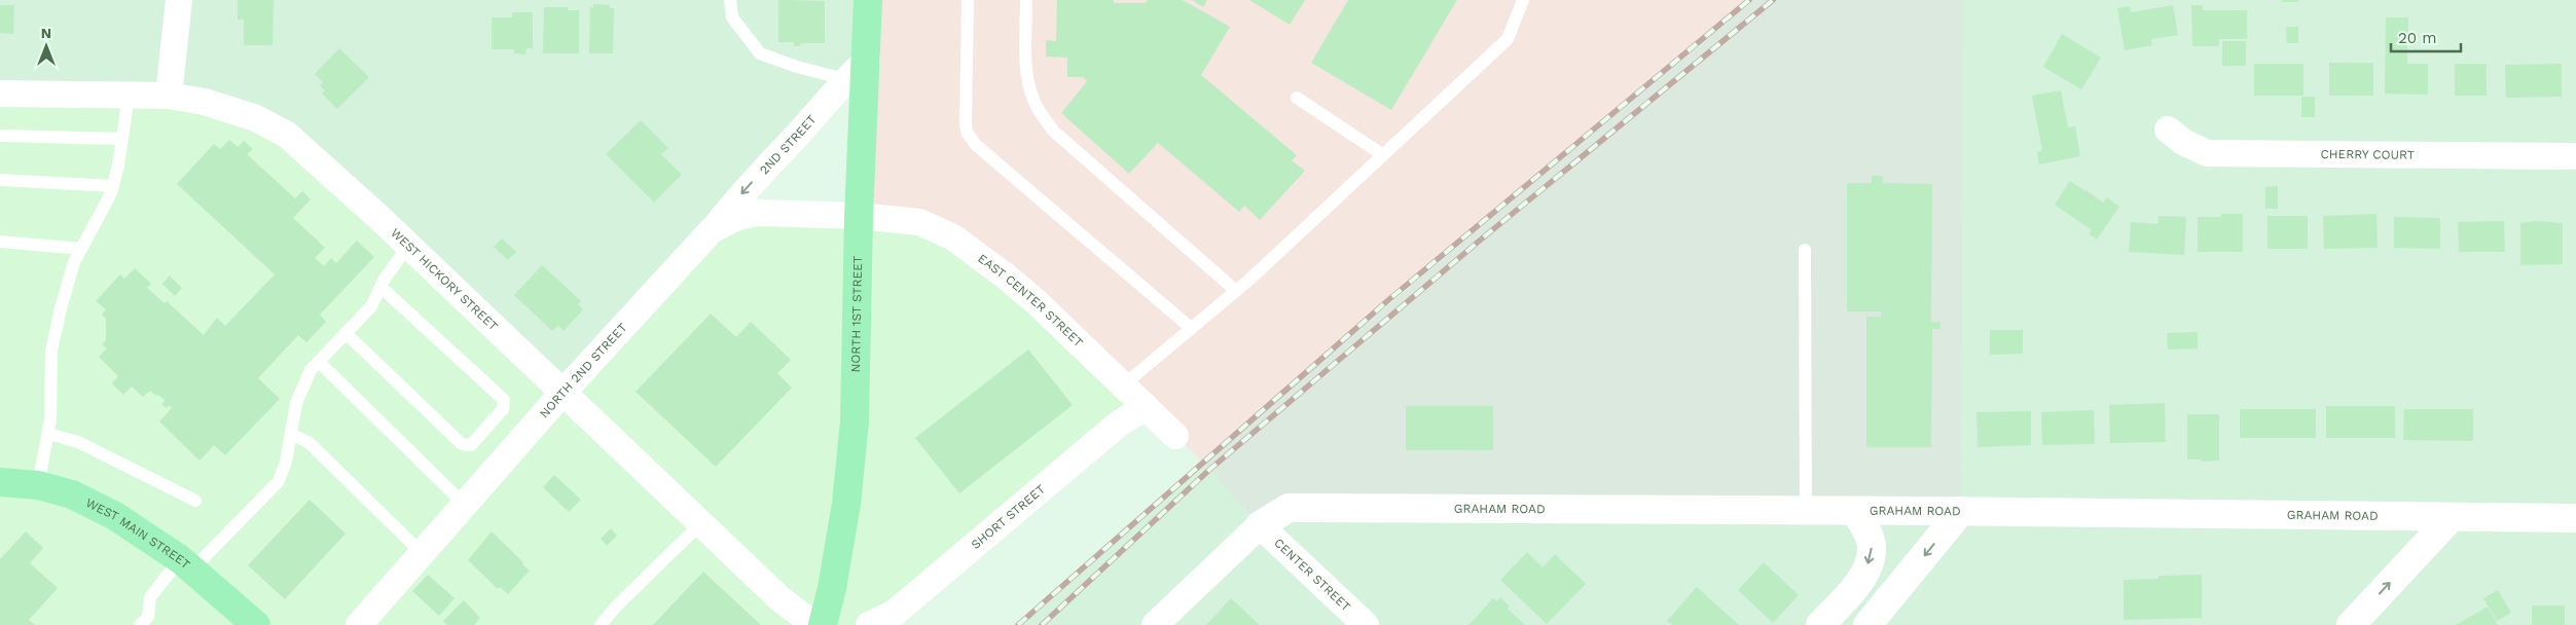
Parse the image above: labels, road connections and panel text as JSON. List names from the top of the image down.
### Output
{
  "streets": {
    "main road": ["NORTH 1ST STREET", "GRAHAM ROAD", "WEST MAIN STREET"],
    "street": [
      "2ND STREET",
      "CHERRY COURT",
      "WEST HICKORY STREET",
      "EAST CENTER STREET",
      "NORTH 2ND STREET",
      "SHORT STREET",
      "CENTER STREET"
    ]
  },
  "crossings": [
    ["2ND STREET", "NORTH 1ST STREET"],
    ["2ND STREET", "NORTH 2ND STREET"],
    ["WEST HICKORY STREET", "NORTH 2ND STREET"],
    ["EAST CENTER STREET", "NORTH 1ST STREET"],
    ["EAST CENTER STREET", "NORTH 2ND STREET"],
    ["EAST CENTER STREET", "SHORT STREET"],
    ["NORTH 1ST STREET", "NORTH 2ND STREET"],
    ["GRAHAM ROAD", "CENTER STREET"]
  ],
  "one_way": ["2ND STREET"],
  "scale_bar": "20 m",
  "north": "top"
}
